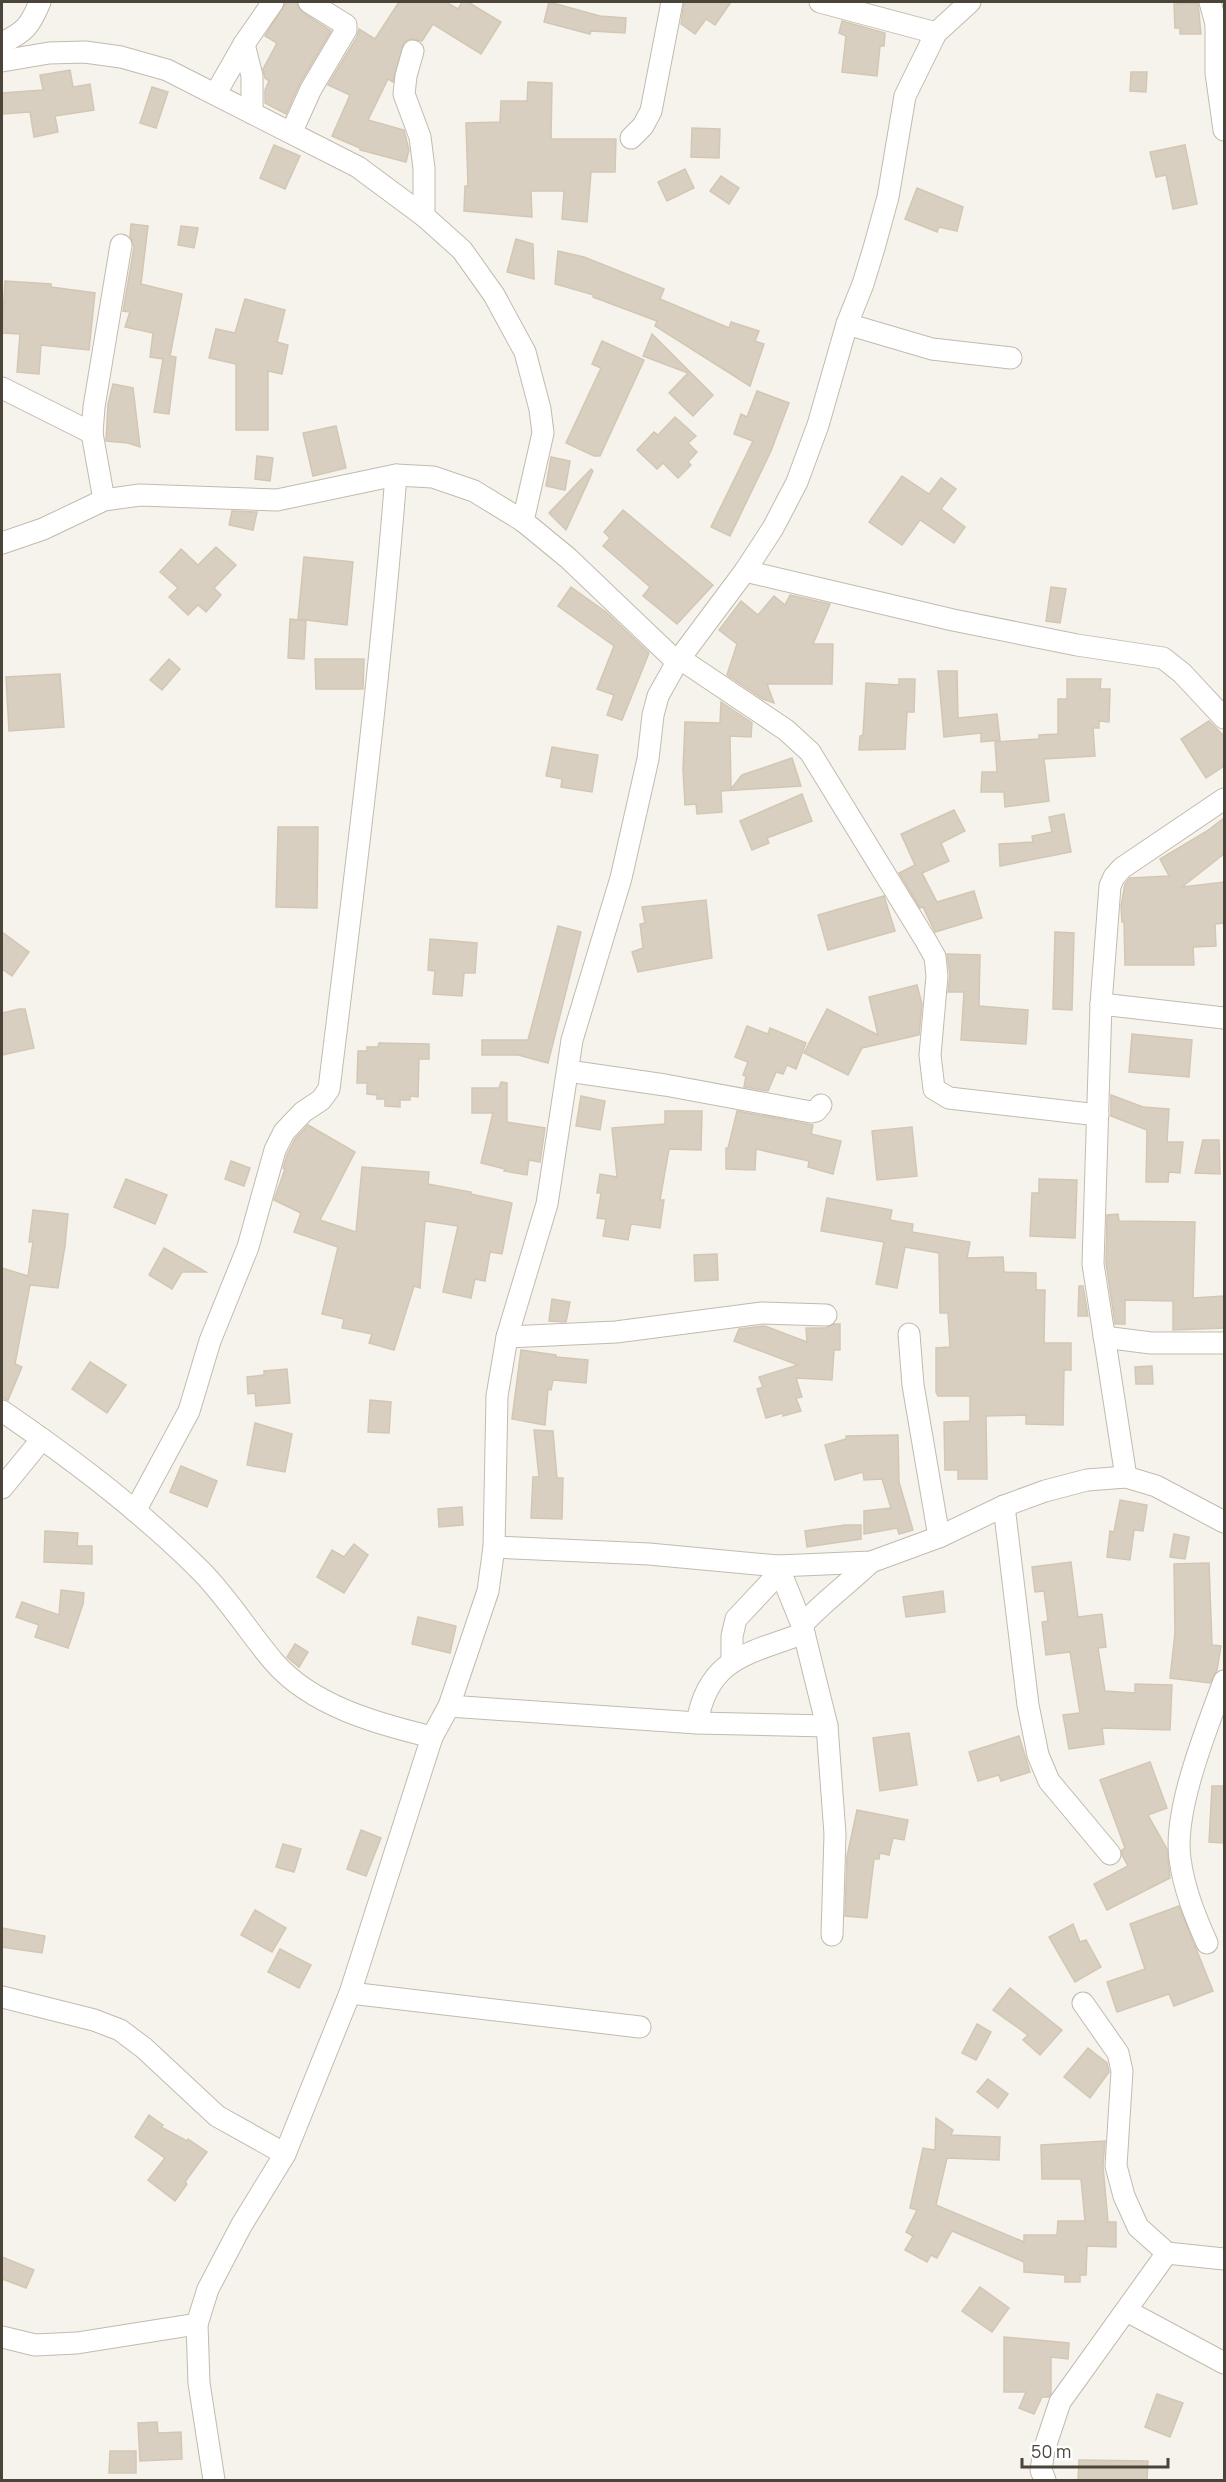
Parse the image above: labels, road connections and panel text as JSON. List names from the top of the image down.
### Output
{
  "scale_bar": "50 m"
}
